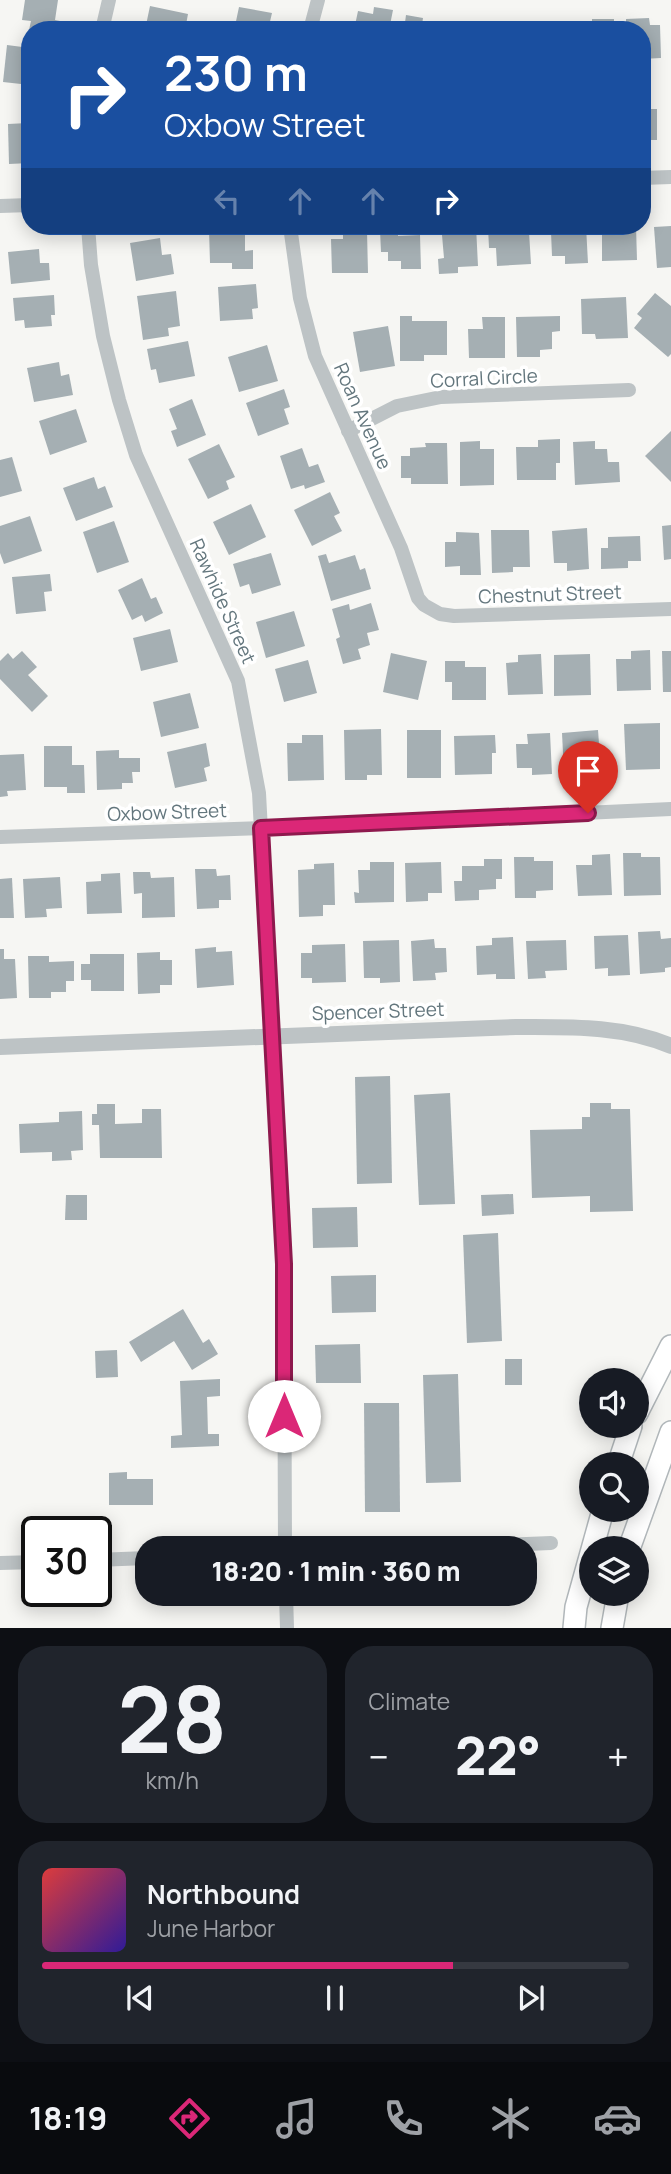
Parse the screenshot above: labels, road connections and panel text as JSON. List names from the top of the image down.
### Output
{
  "streets": {
    "street": [
      "Corral Circle",
      "Roan Avenue",
      "Chestnut Street",
      "Rawhide Street",
      "Oxbow Street",
      "Spencer Street"
    ]
  },
  "crossings": [
    ["Corral Circle", "Roan Avenue"],
    ["Roan Avenue", "Chestnut Street"],
    ["Rawhide Street", "Oxbow Street"],
    ["Rawhide Street", "Spencer Street"]
  ],
  "page": {
    "turn": ["230 m", "Oxbow Street"],
    "limit": "30",
    "trip": "18:20 · 1 min · 360 m",
    "tile": [
      ["28", "km/h"],
      "Climate"
    ],
    "heat": ["−", "22°", "+"],
    "song": ["Northbound", "June Harbor"],
    "tabs": "18:19"
  }
}
